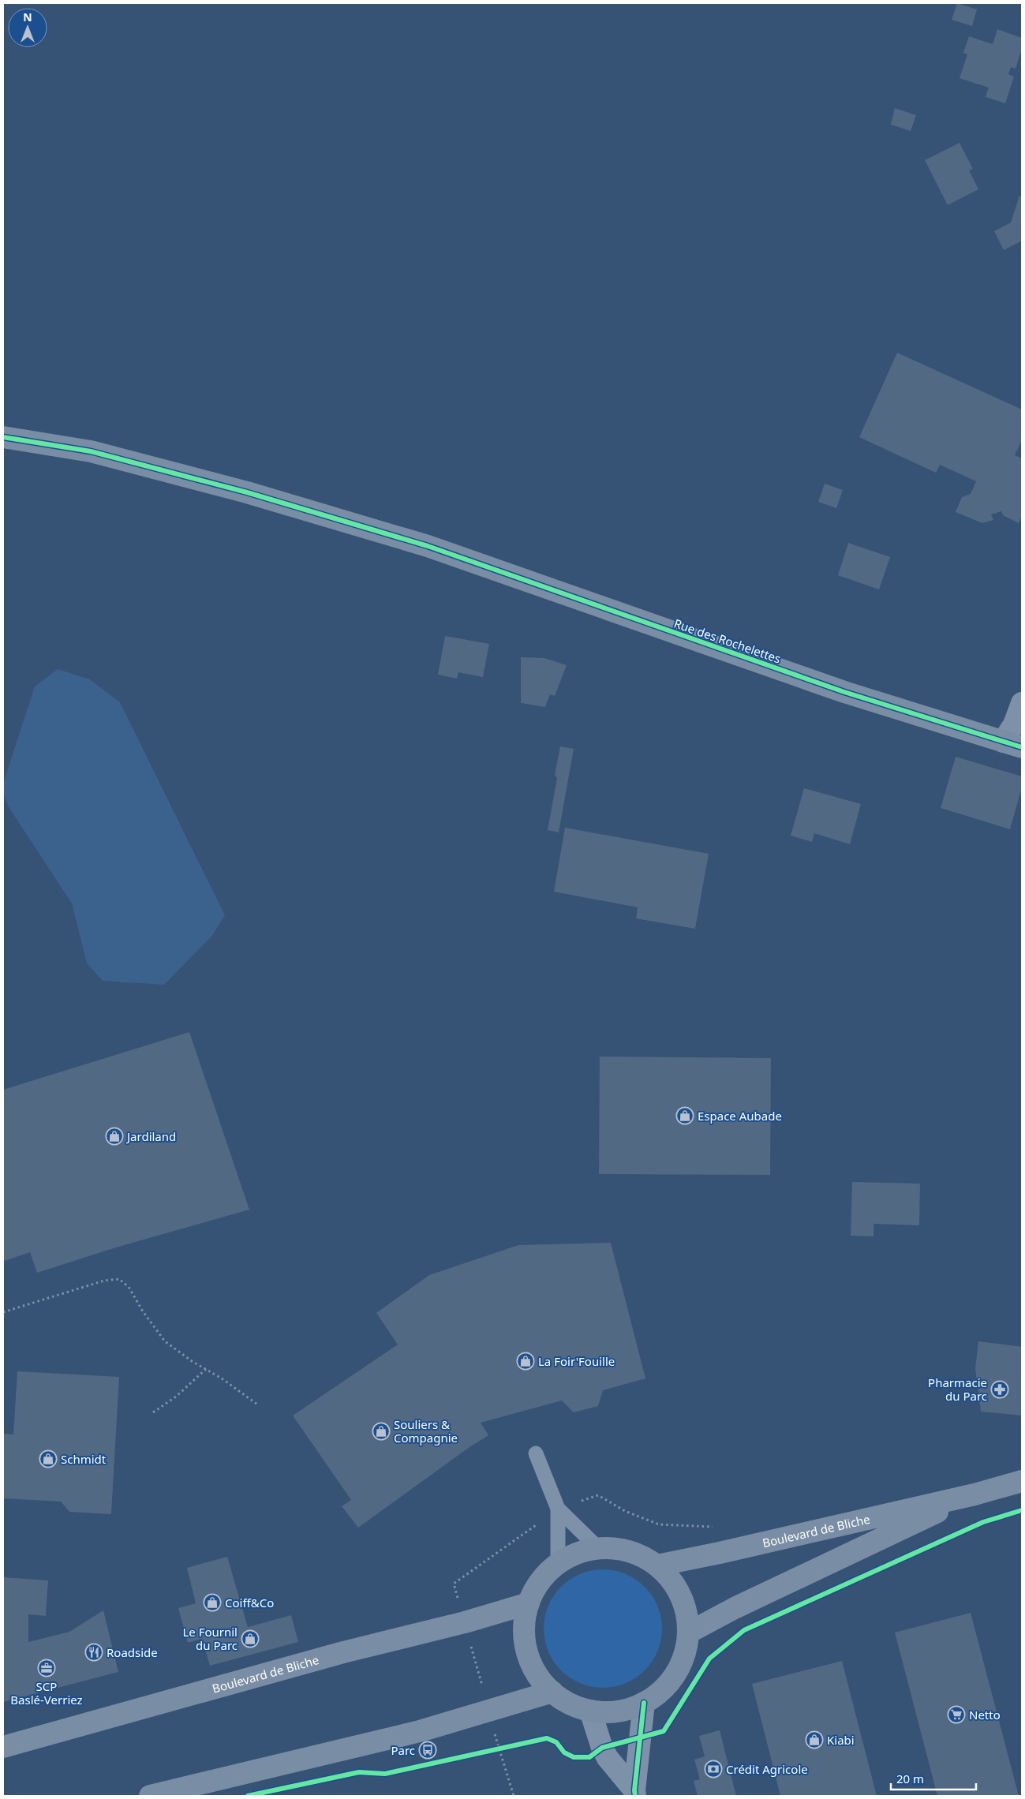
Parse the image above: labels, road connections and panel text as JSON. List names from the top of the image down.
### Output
{
  "streets": {
    "main road": ["Rue des Rochelettes", "Boulevard de Bliche"]
  },
  "places": {
    "shop": [
      "Espace Aubade",
      "Jardiland",
      "La Foir'Fouille",
      "Souliers & Compagnie",
      "Schmidt",
      "Coiff&Co",
      "Le Fournil du Parc",
      "Kiabi"
    ],
    "pharmacy": ["Pharmacie du Parc"],
    "restaurant": ["Roadside"],
    "office": ["SCP Baslé-Verriez"],
    "supermarket": ["Netto"],
    "bus stop": ["Parc"],
    "bank": ["Crédit Agricole"]
  },
  "scale_bar": "20 m",
  "north": "top"
}
